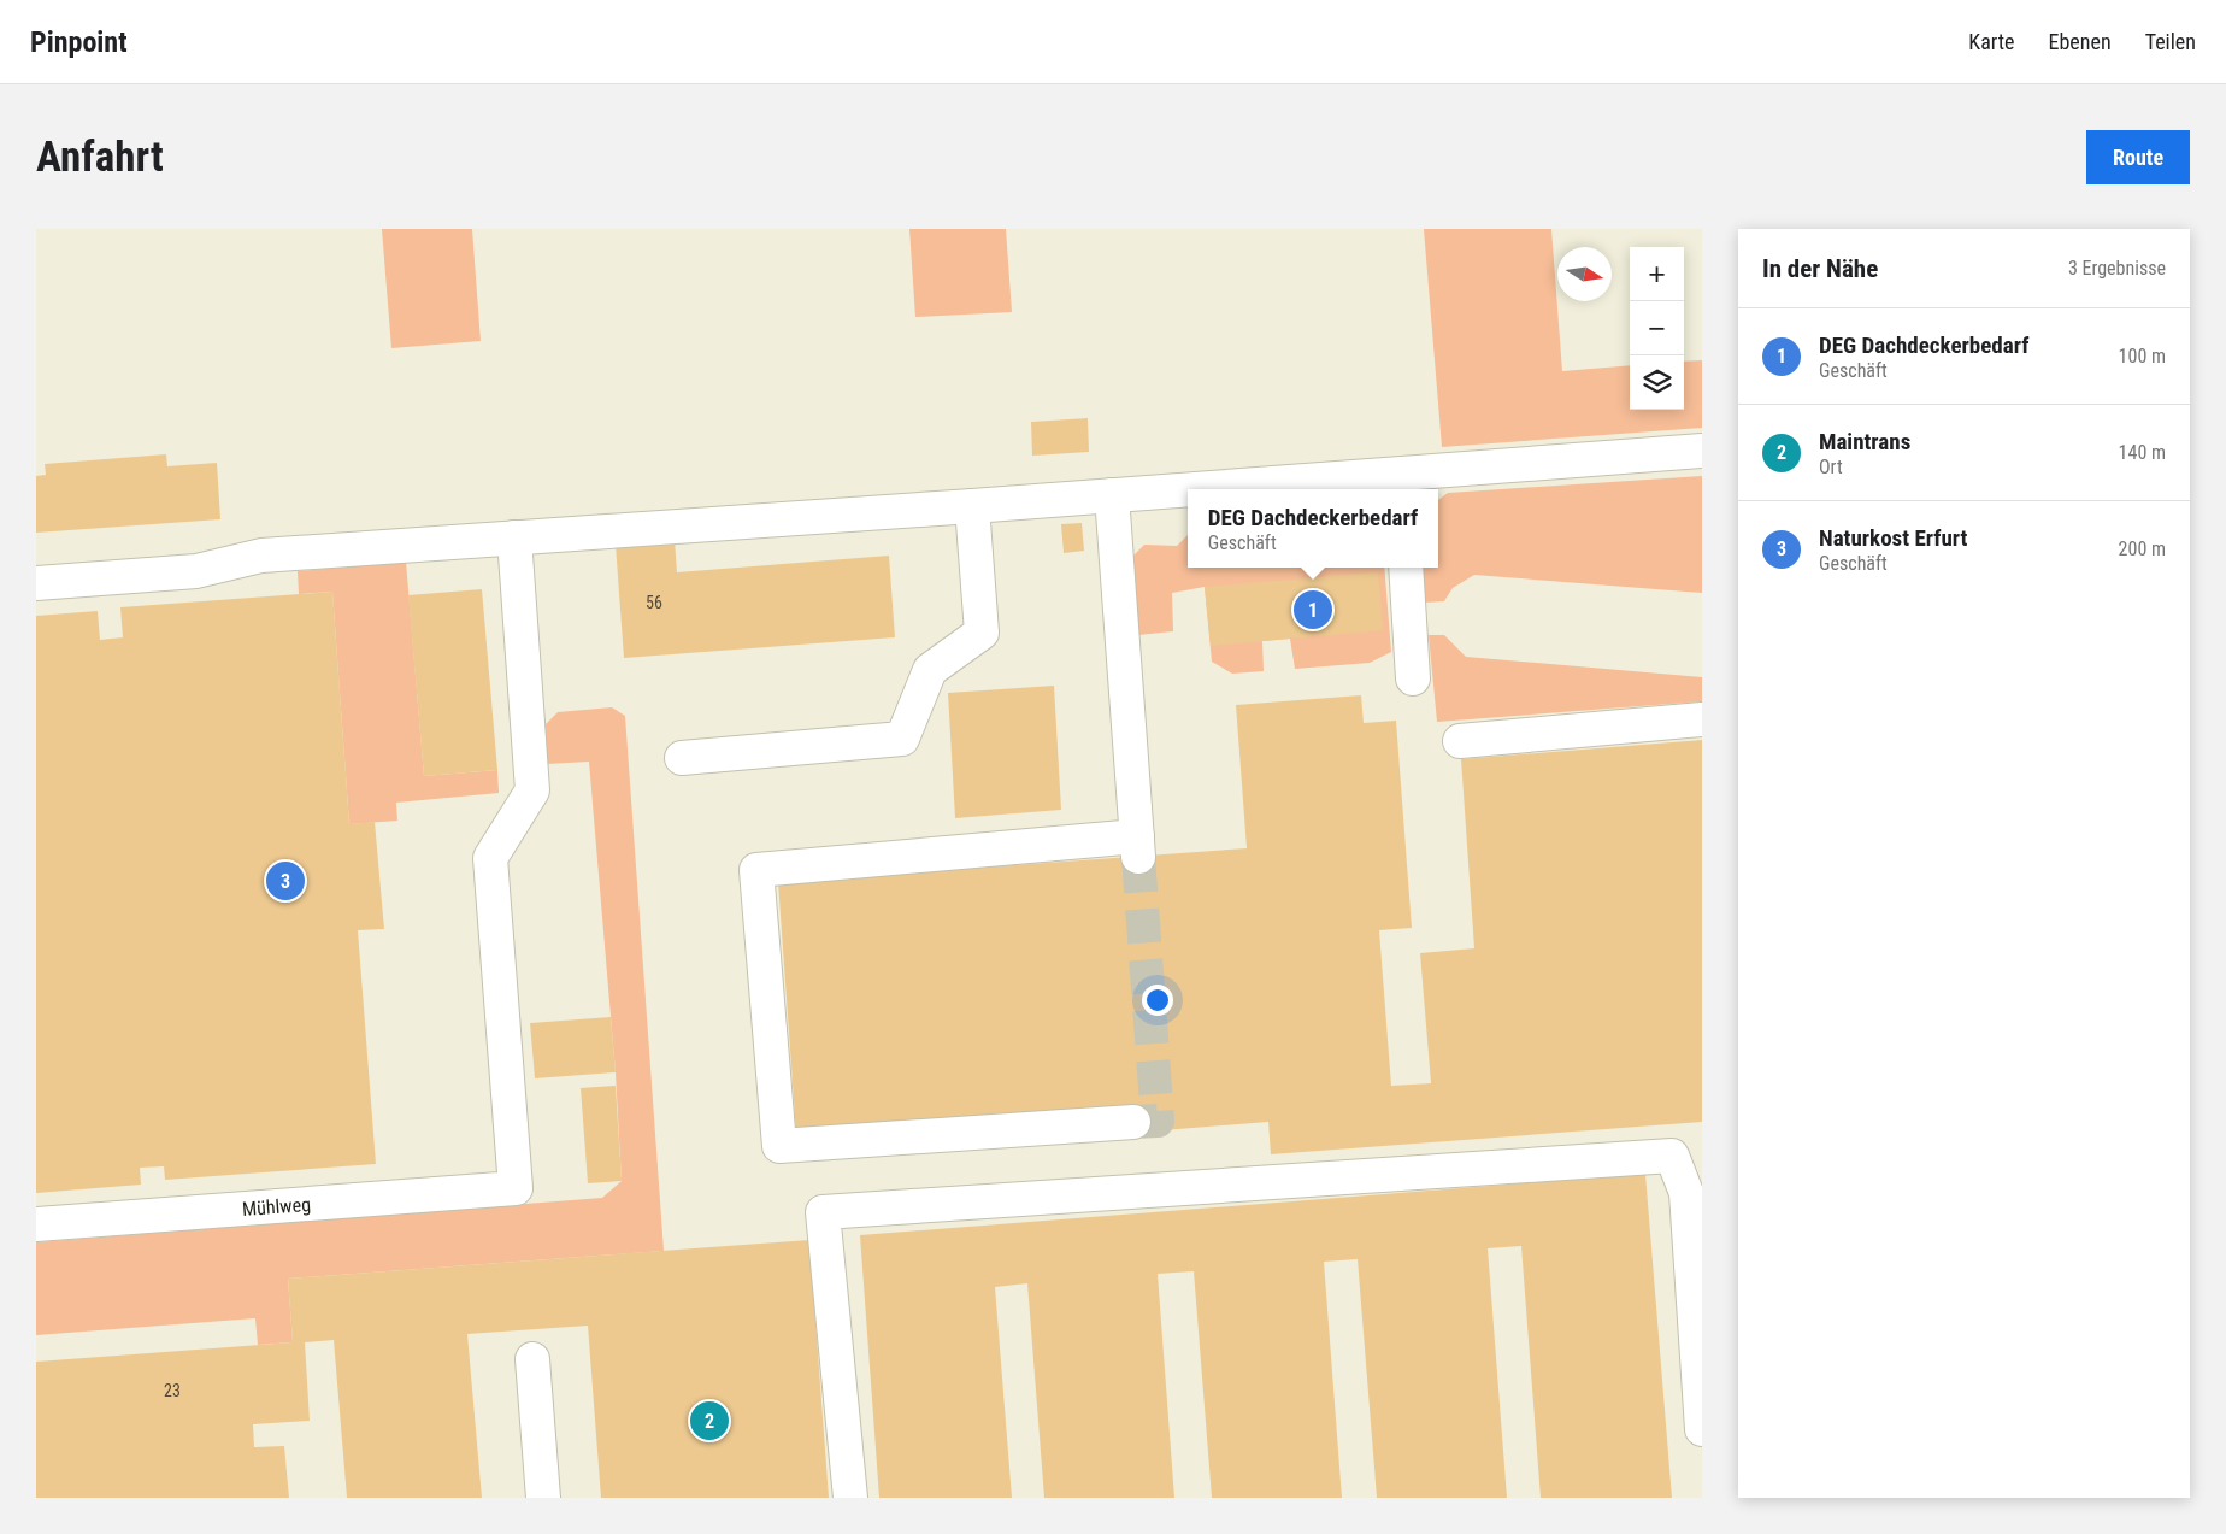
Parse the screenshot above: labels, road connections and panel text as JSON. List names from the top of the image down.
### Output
{
  "streets": {
    "lane": ["Mühlweg"]
  },
  "house_numbers": ["56", "23"],
  "north": "right",
  "page": {
    "header": "Pinpoint",
    "nav": ["Karte", "Ebenen", "Teilen"],
    "buttons": "Route",
    "title": "Anfahrt",
    "heading": ["In der Nähe", "3 Ergebnisse"],
    "map_buttons": ["+", "−"],
    "list": [
      {
        "mark": "1",
        "name": "DEG Dachdeckerbedarf",
        "note": "Geschäft",
        "value": "100 m"
      },
      {
        "mark": "2",
        "name": "Maintrans",
        "note": "Ort",
        "value": "140 m"
      },
      {
        "mark": "3",
        "name": "Naturkost Erfurt",
        "note": "Geschäft",
        "value": "200 m"
      }
    ],
    "popup": ["DEG Dachdeckerbedarf", "Geschäft"],
    "pins": ["1", "3", "2"]
  }
}
